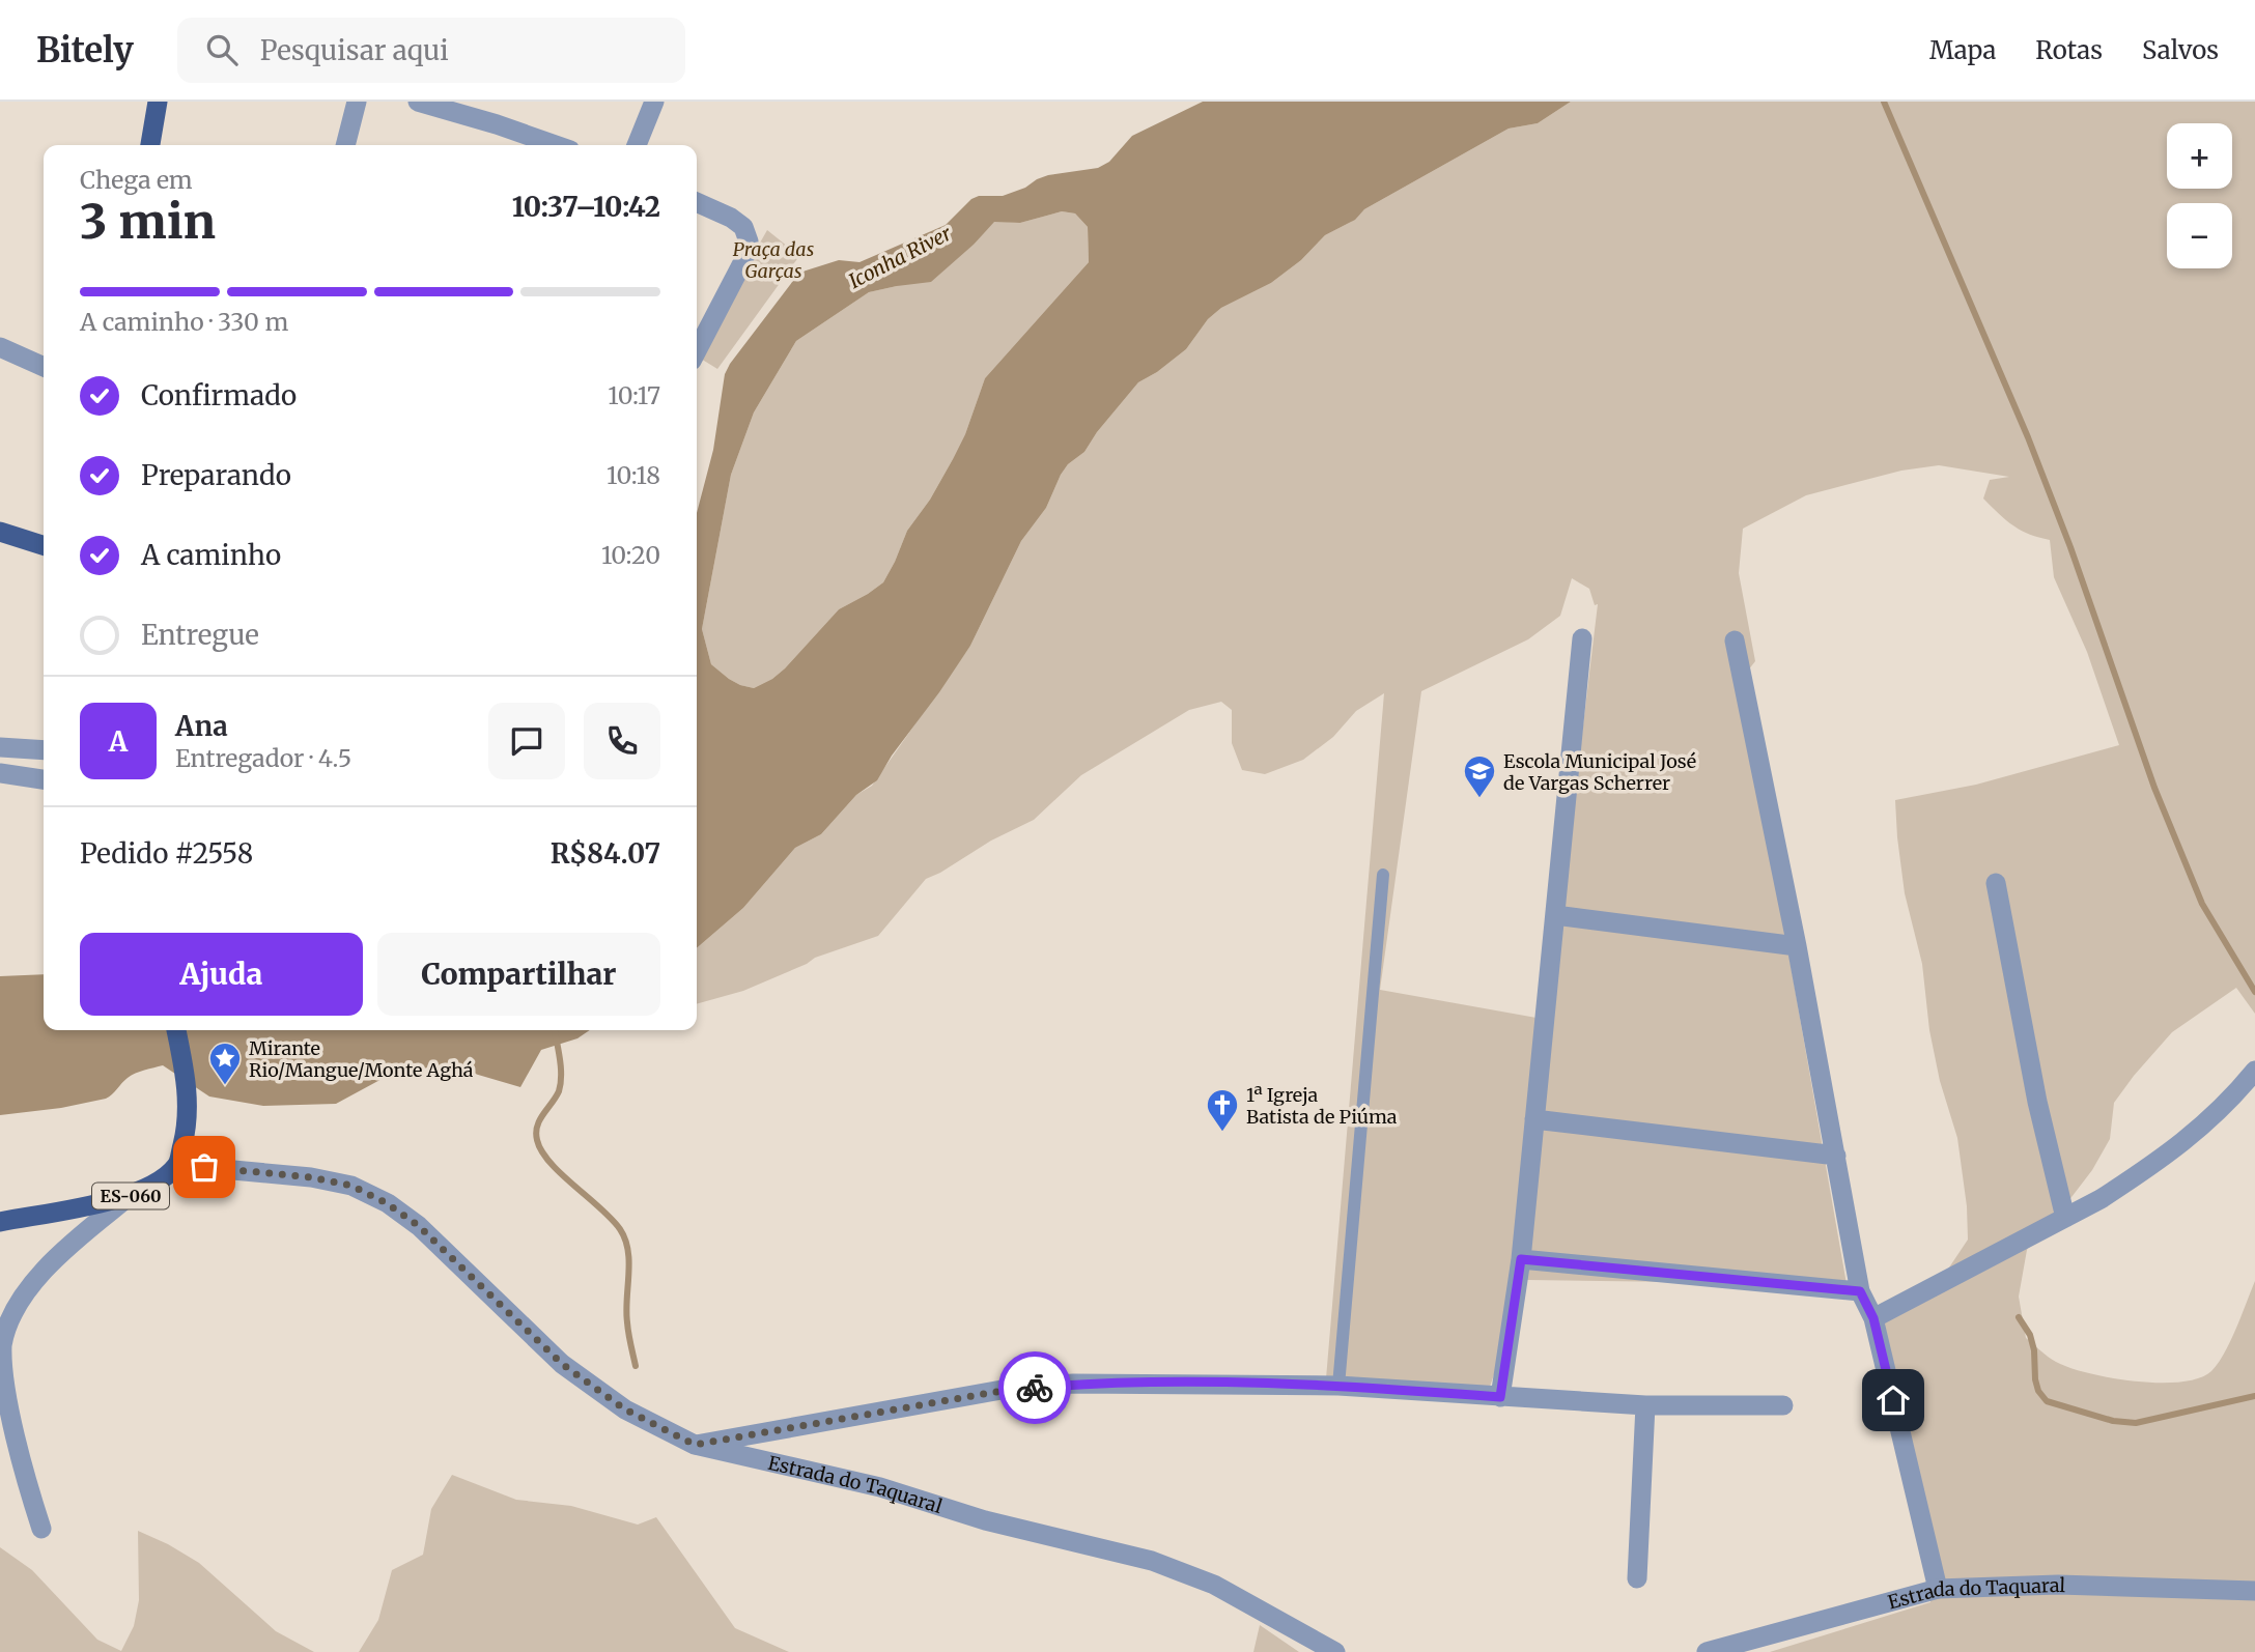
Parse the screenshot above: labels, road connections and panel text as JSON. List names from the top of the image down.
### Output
{
  "streets": {
    "main road": ["ES-060"],
    "street": ["Estrada do Taquaral"]
  },
  "crossings": [
    ["ES-060", "Estrada do Taquaral"]
  ],
  "water": ["Iconha River"],
  "parks": ["Praça das Garças"],
  "places": {
    "school or university": ["Escola Municipal José de Vargas Scherrer"],
    "place": ["Mirante Rio/Mangue/Monte Aghá"],
    "church": ["1ª Igreja Batista de Piúma"]
  },
  "page": {
    "header": "Bitely",
    "search": "Pesquisar aqui",
    "nav": ["Mapa", "Rotas", "Salvos"],
    "map_buttons": ["+", "−"],
    "heading": ["3 min", "Chega em", "10:37–10:42"],
    "panel": [
      "Ana",
      "Entregador · 4.5",
      "Pedido #2558",
      "R$84.07"
    ],
    "bar": "A caminho · 330 m",
    "list": [
      ["Confirmado", "10:17"],
      ["Preparando", "10:18"],
      ["A caminho", "10:20"],
      "Entregue"
    ],
    "round": "A",
    "buttons": ["Ajuda", "Compartilhar"]
  }
}
